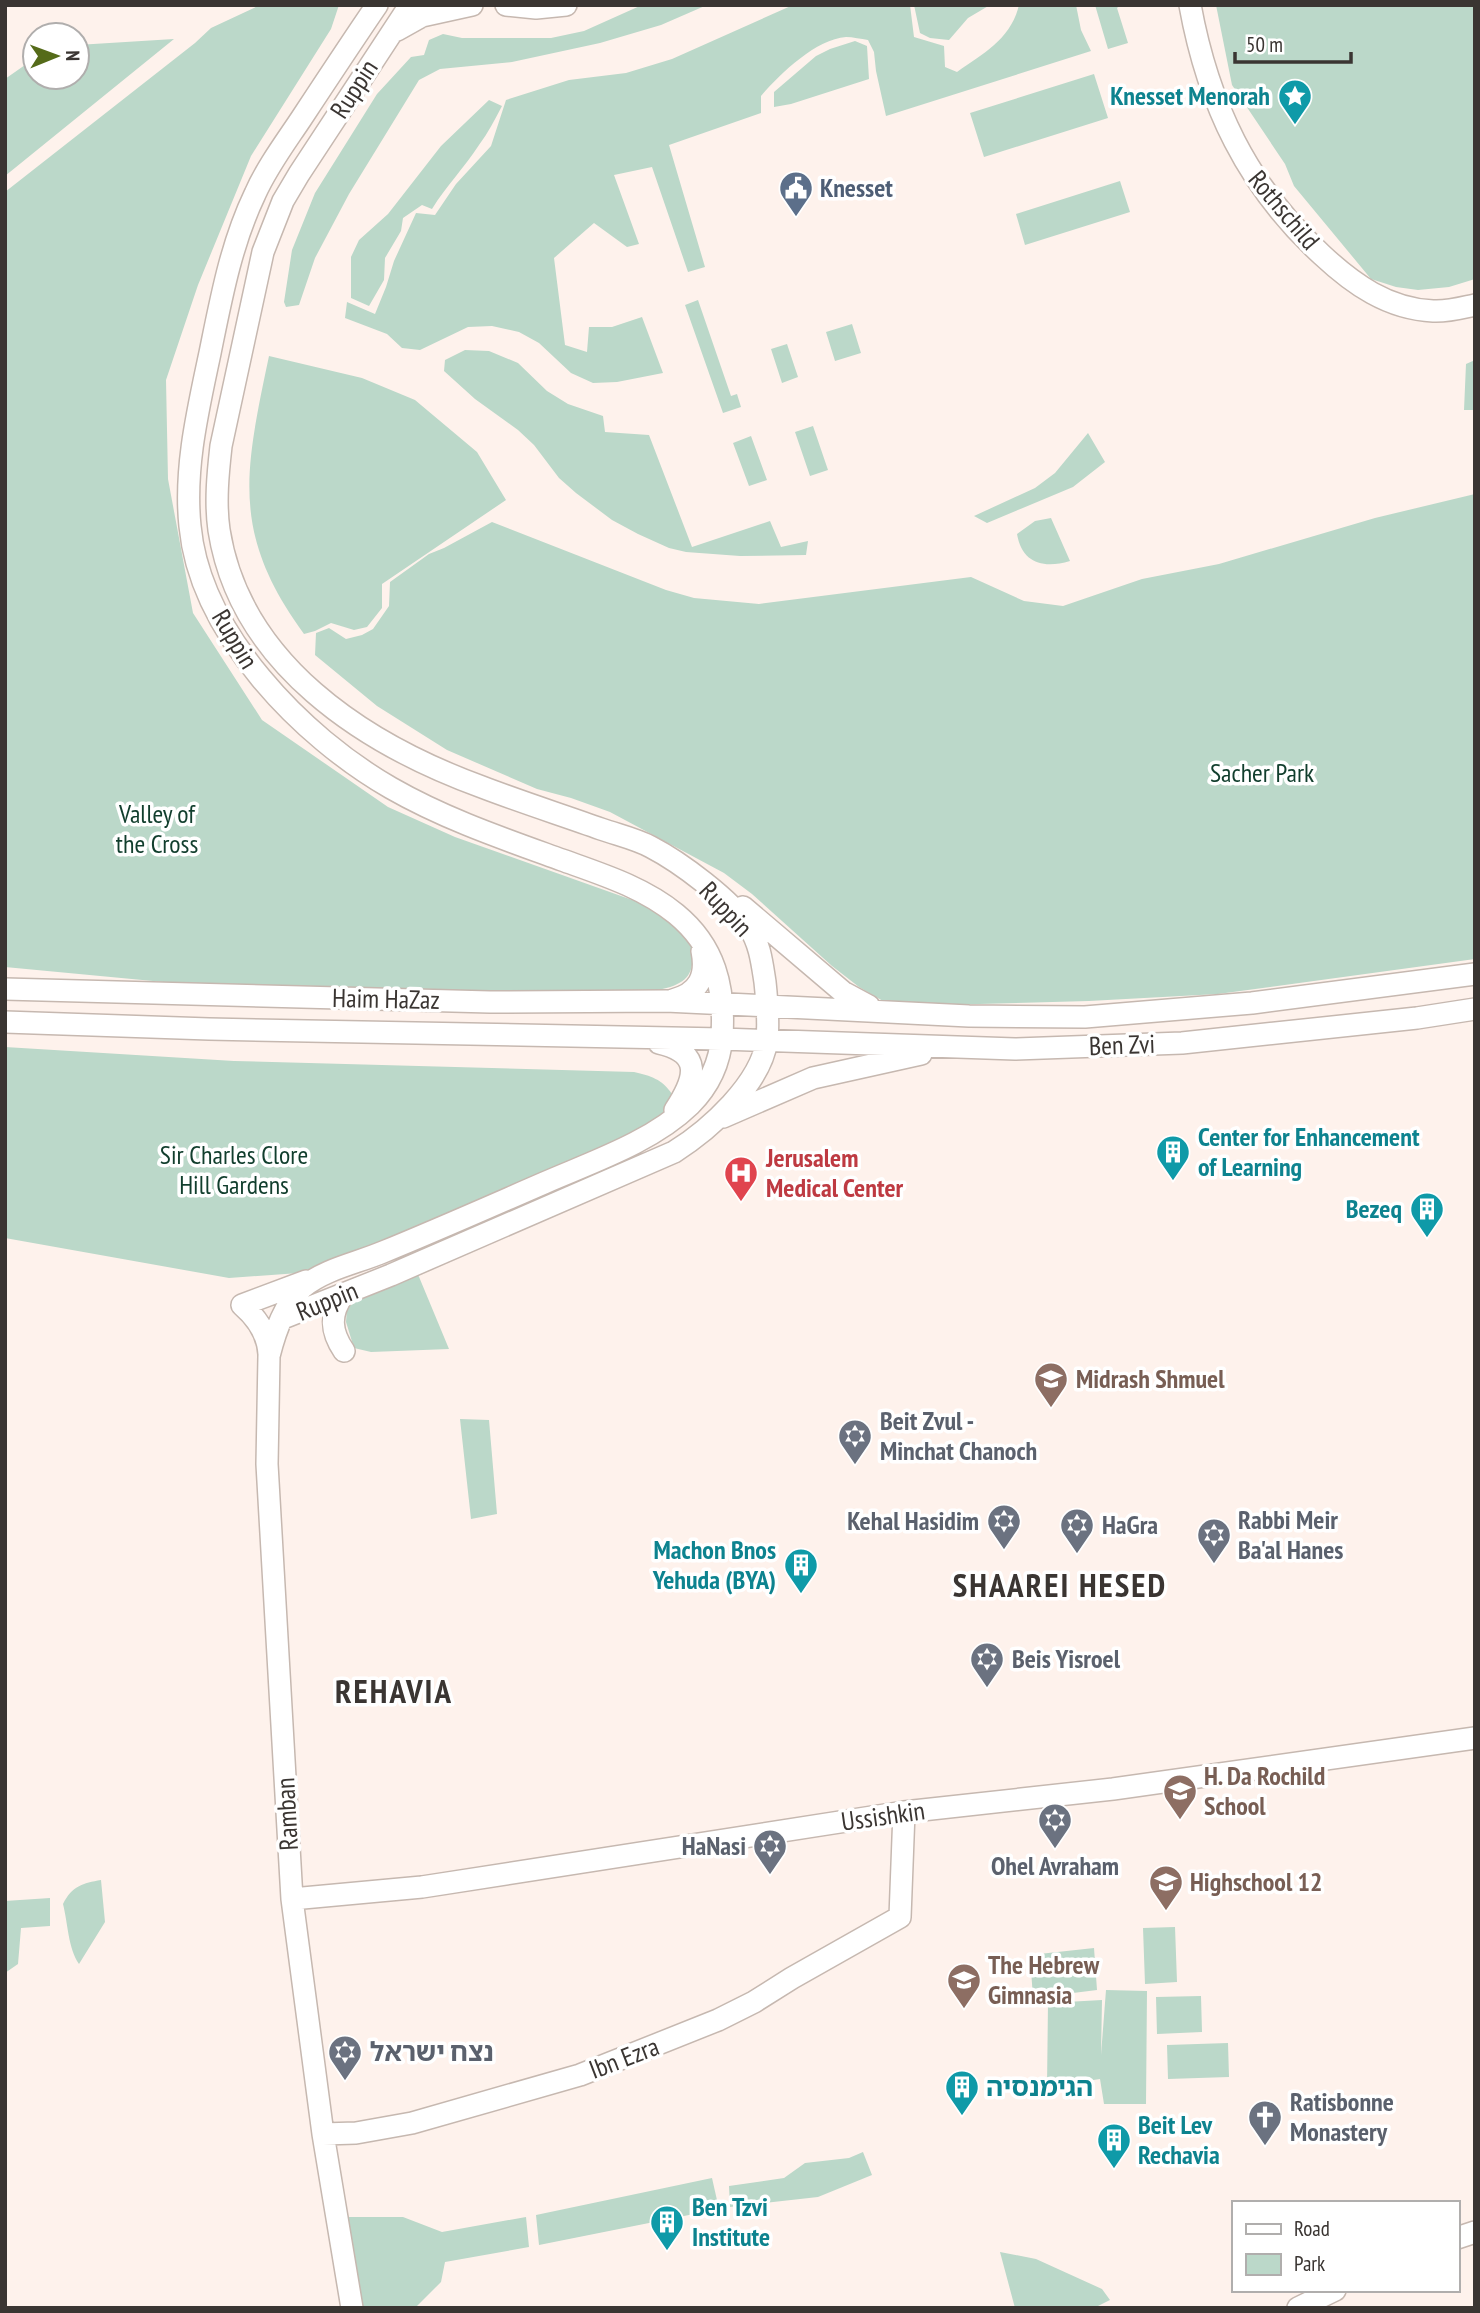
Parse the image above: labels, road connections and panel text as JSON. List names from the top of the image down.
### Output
{
  "streets": {
    "street": [
      "Ruppin",
      "Rothschild",
      "Haim HaZaz",
      "Ben Zvi",
      "Ramban",
      "Ussishkin",
      "Ibn Ezra"
    ]
  },
  "crossings": [
    ["Ruppin", "Haim HaZaz"],
    ["Ruppin", "Ben Zvi"],
    ["Ruppin", "Ramban"],
    ["Haim HaZaz", "Ben Zvi"],
    ["Ramban", "Ussishkin"],
    ["Ramban", "Ibn Ezra"],
    ["Ussishkin", "Ibn Ezra"]
  ],
  "districts": ["SHAAREI HESED", "REHAVIA"],
  "parks": ["Sacher Park", "Valley of the Cross", "Sir Charles Clore Hill Gardens"],
  "places": {
    "place": ["Knesset Menorah"],
    "public building": ["Knesset"],
    "building": [
      "Center for Enhancement of Learning",
      "Bezeq",
      "Machon Bnos Yehuda (BYA)",
      "הגימנסיה",
      "Beit Lev Rechavia",
      "Ben Tzvi Institute"
    ],
    "hospital": ["Jerusalem Medical Center"],
    "school or university": [
      "Midrash Shmuel",
      "H. Da Rochild School",
      "Highschool 12",
      "The Hebrew Gimnasia"
    ],
    "synagogue": [
      "Beit Zvul - Minchat Chanoch",
      "Kehal Hasidim",
      "HaGra",
      "Rabbi Meir Ba'al Hanes",
      "Beis Yisroel",
      "Ohel Avraham",
      "HaNasi",
      "נצח ישראל"
    ],
    "church": ["Ratisbonne Monastery"]
  },
  "legend": ["Road", "Park"],
  "scale_bar": "50 m",
  "north": "right"
}
